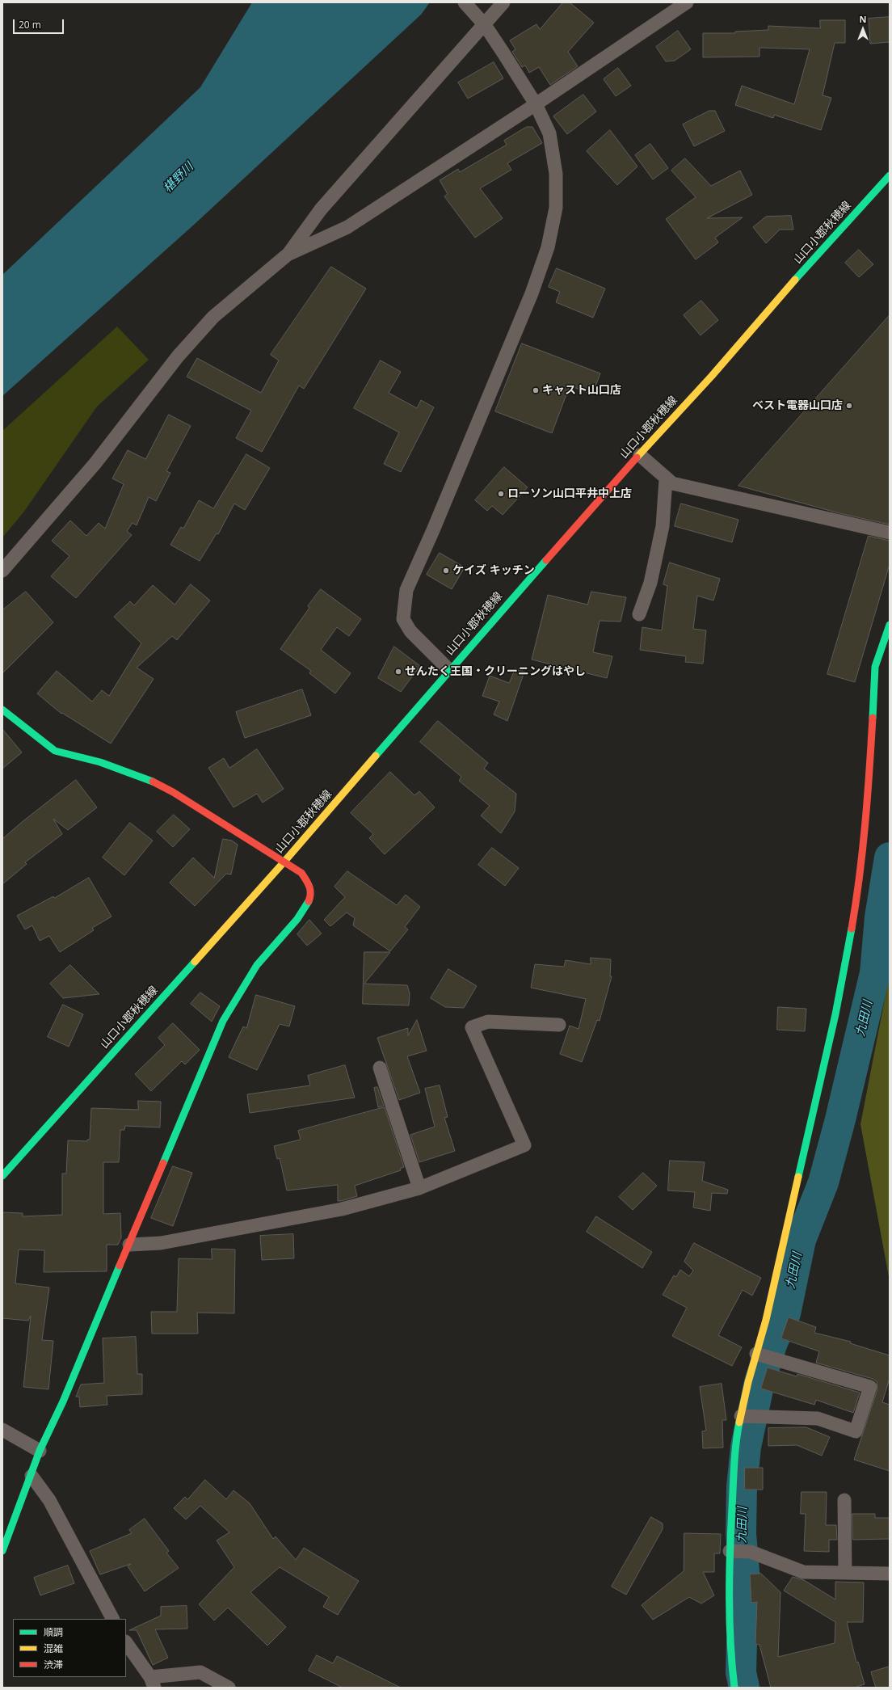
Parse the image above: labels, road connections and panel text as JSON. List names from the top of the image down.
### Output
{
  "streets": {
    "street": ["山口小郡秋穂線"]
  },
  "water": ["椹野川", "九田川"],
  "places": [
    "キャスト山口店",
    "ベスト電器山口店",
    "ローソン山口平井中上店",
    "ケイズ キッチン",
    "せんたく王国・クリーニングはやし"
  ],
  "legend": ["順調", "混雑", "渋滞"],
  "scale_bar": "20 m",
  "north": "top"
}
